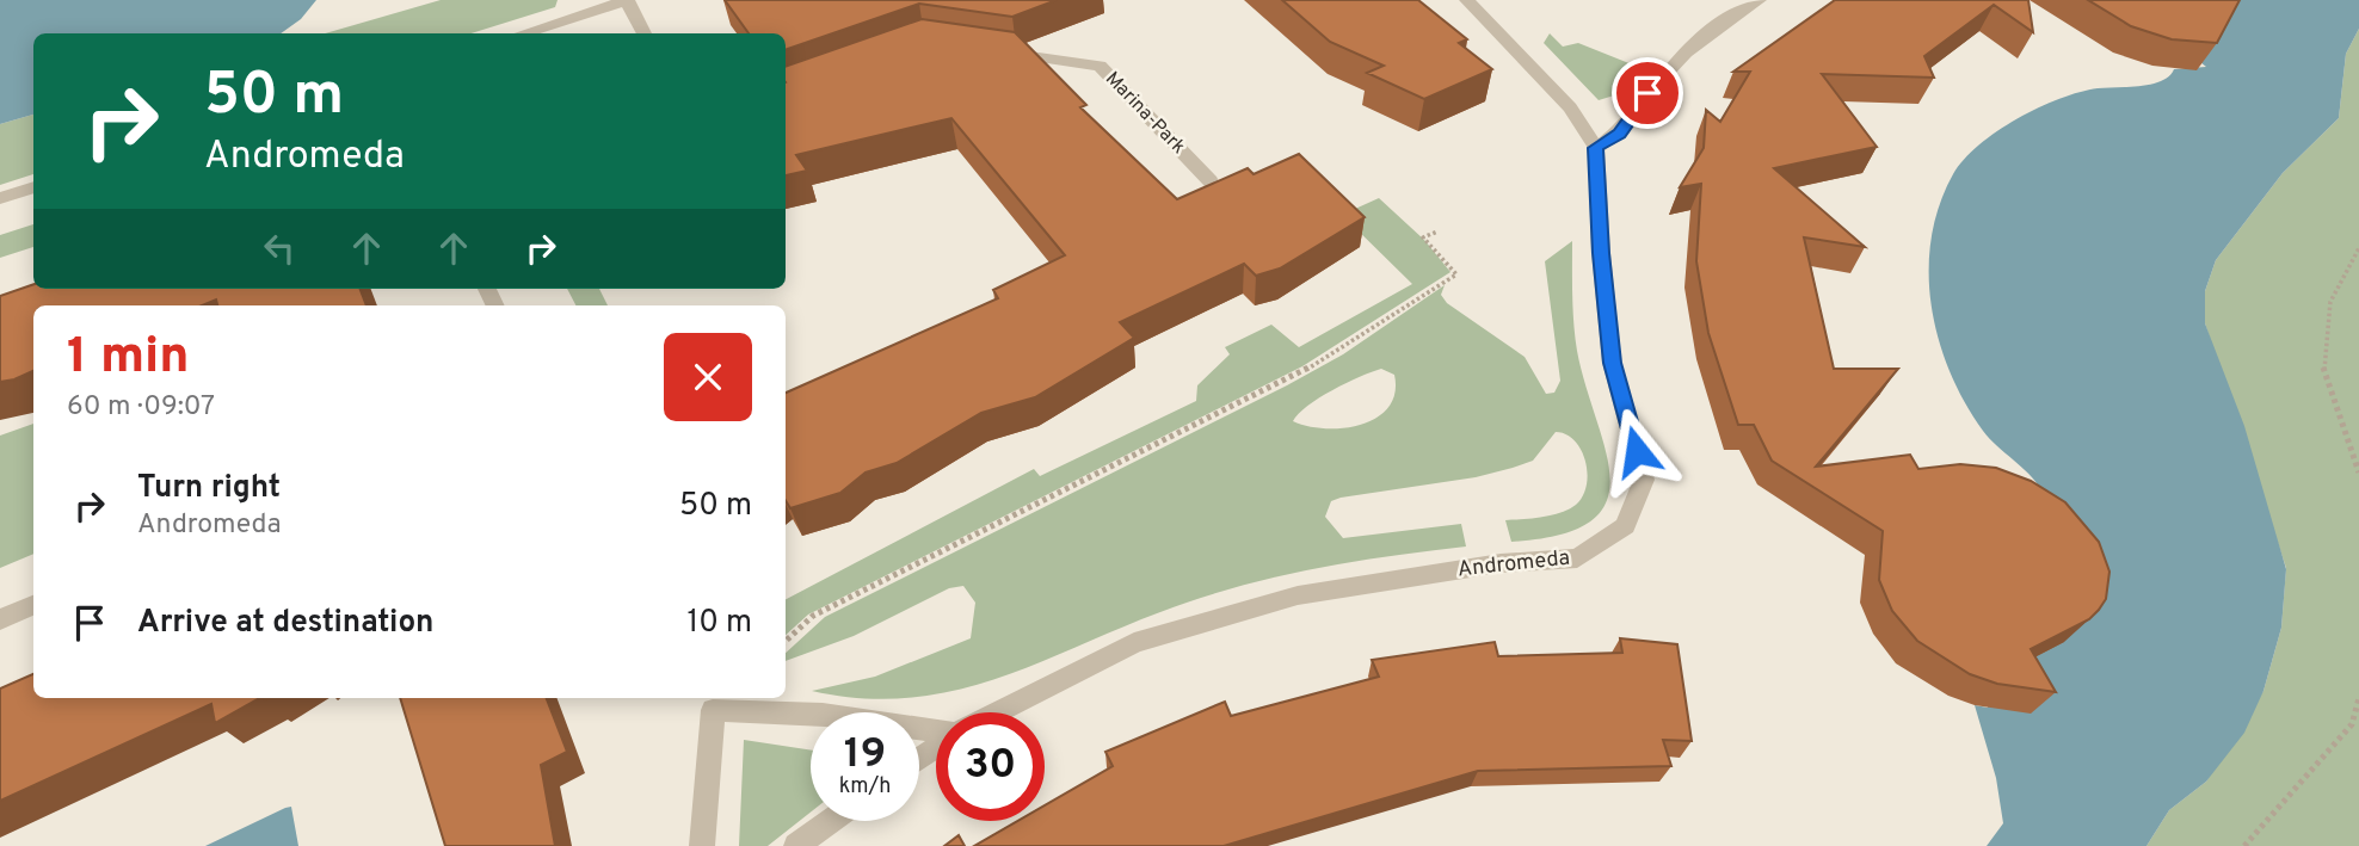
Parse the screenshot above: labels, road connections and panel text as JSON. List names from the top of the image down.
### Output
{
  "streets": {
    "street": ["Marina-Park", "Andromeda"]
  },
  "page": {
    "turn": ["50 m", "Andromeda"],
    "heading": ["1 min", "60 m · 09:07"],
    "list": [
      {
        "name": "Turn right",
        "note": "Andromeda",
        "value": "50 m"
      },
      {
        "name": "Arrive at destination",
        "value": "10 m"
      }
    ],
    "speed": "19 km/h",
    "limit": "30"
  }
}
